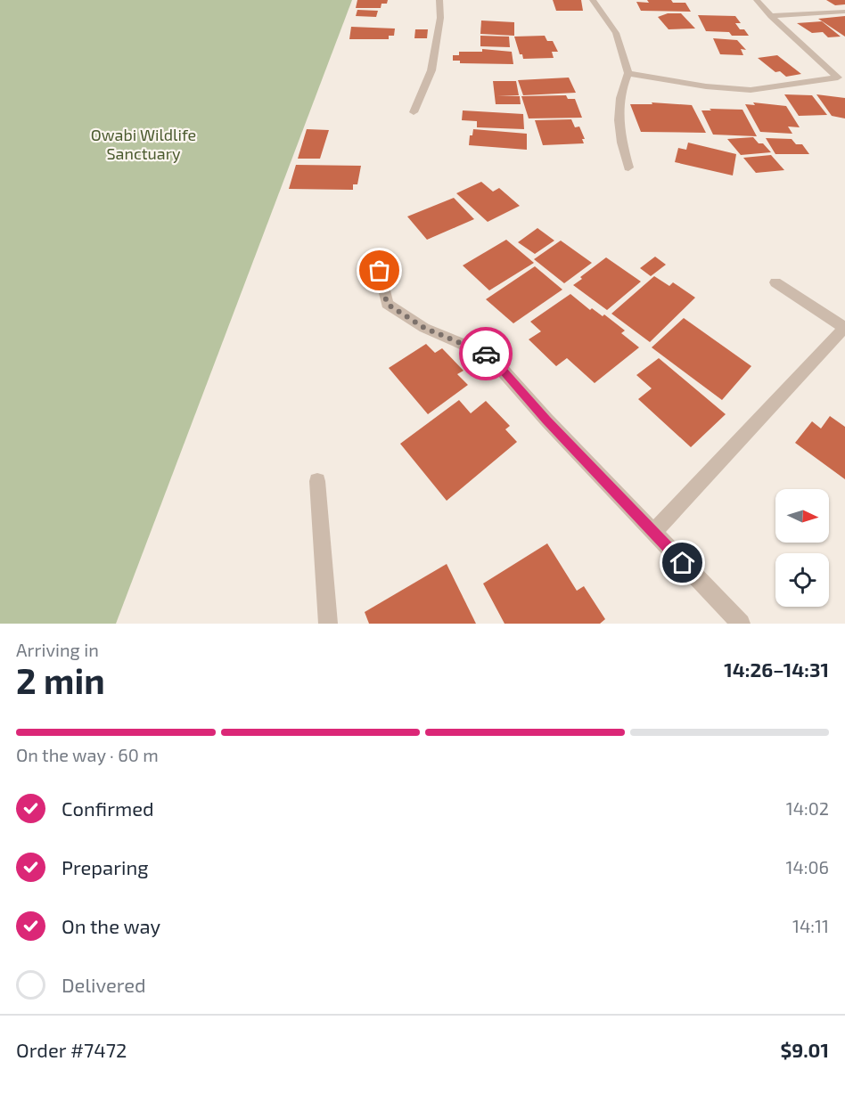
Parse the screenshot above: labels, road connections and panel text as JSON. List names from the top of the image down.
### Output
{
  "parks": ["Owabi Wildlife Sanctuary"],
  "north": "right",
  "page": {
    "heading": ["2 min", "Arriving in", "14:26–14:31"],
    "panel": ["Order #7472", "$9.01"],
    "bar": "On the way · 60 m",
    "list": [
      ["Confirmed", "14:02"],
      ["Preparing", "14:06"],
      ["On the way", "14:11"],
      "Delivered"
    ]
  }
}
